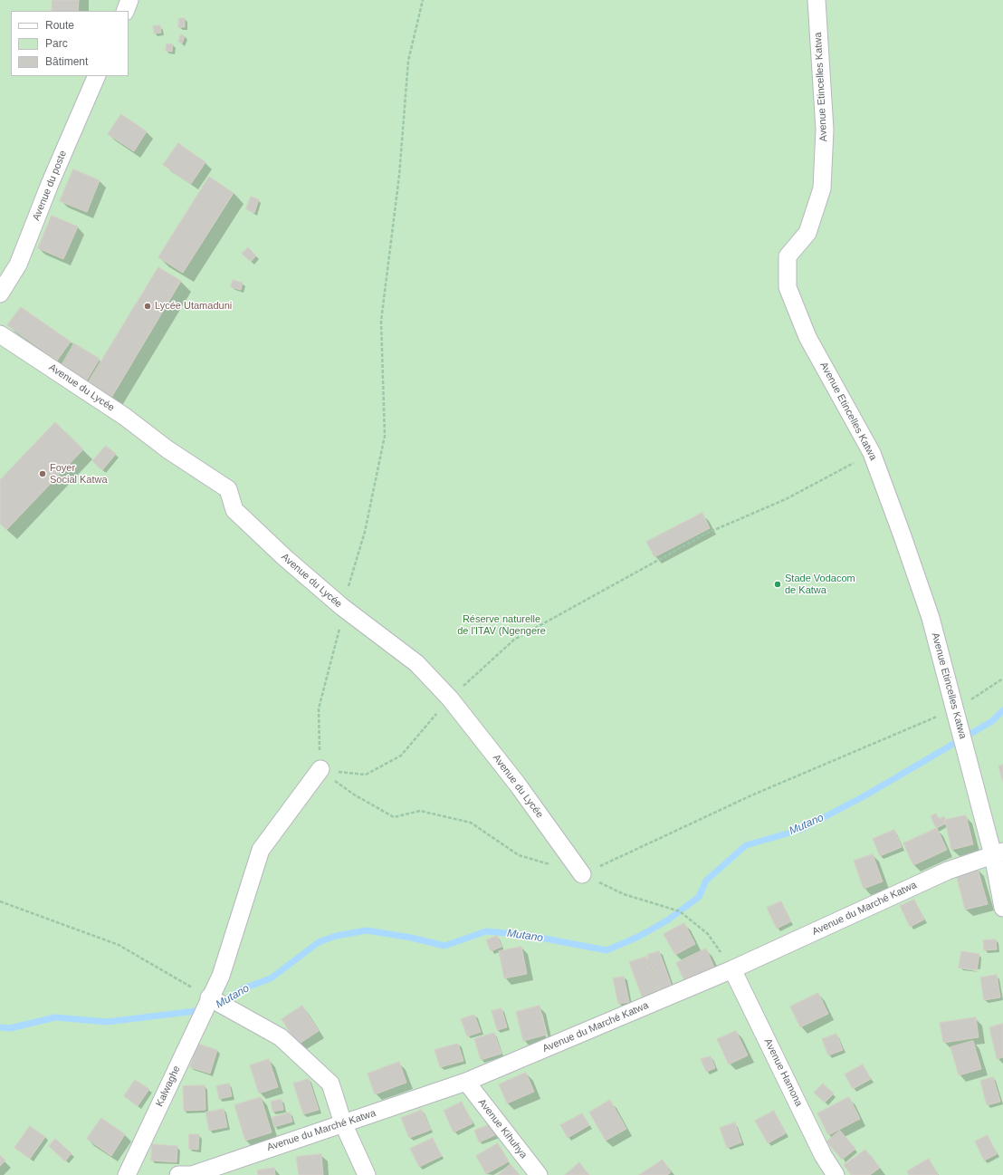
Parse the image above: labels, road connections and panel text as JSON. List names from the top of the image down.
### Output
{
  "streets": {
    "street": [
      "Avenue Etincelles Katwa",
      "Avenue du poste",
      "Avenue du Lycée",
      "Avenue du Marché Katwa",
      "Avenue Hamona",
      "Kalwaghe",
      "Avenue Kihuhya"
    ]
  },
  "crossings": [
    ["Avenue Etincelles Katwa", "Avenue du Marché Katwa"],
    ["Avenue du Marché Katwa", "Avenue Hamona"],
    ["Avenue du Marché Katwa", "Avenue Kihuhya"]
  ],
  "water": ["Mutano"],
  "parks": ["Réserve naturelle de l'ITAV (Ngengere"],
  "places": ["Lycée Utamaduni", "Foyer Social Katwa", "Stade Vodacom de Katwa"],
  "legend": ["Route", "Parc", "Bâtiment"]
}
